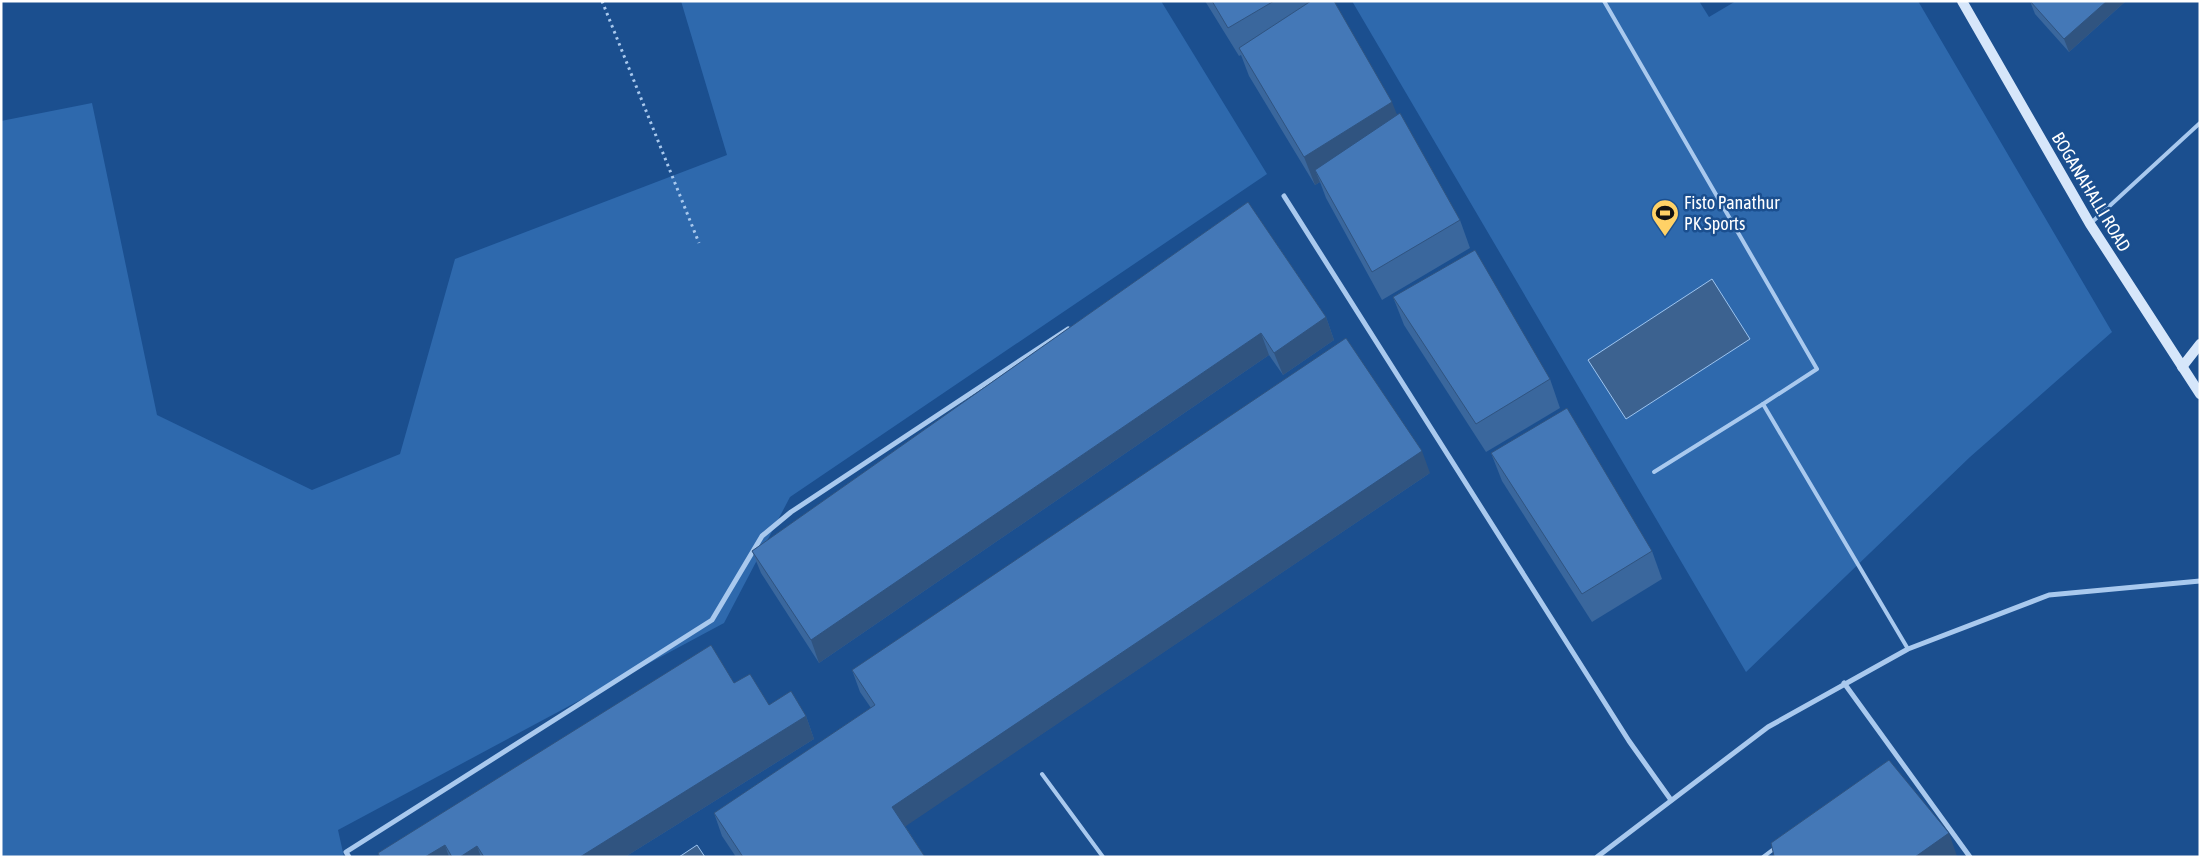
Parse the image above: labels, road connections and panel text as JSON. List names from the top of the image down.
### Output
{
  "streets": {
    "street": ["BOGANAHALLI ROAD"]
  },
  "places": {
    "sports": ["Fisto Panathur PK Sports"]
  }
}
